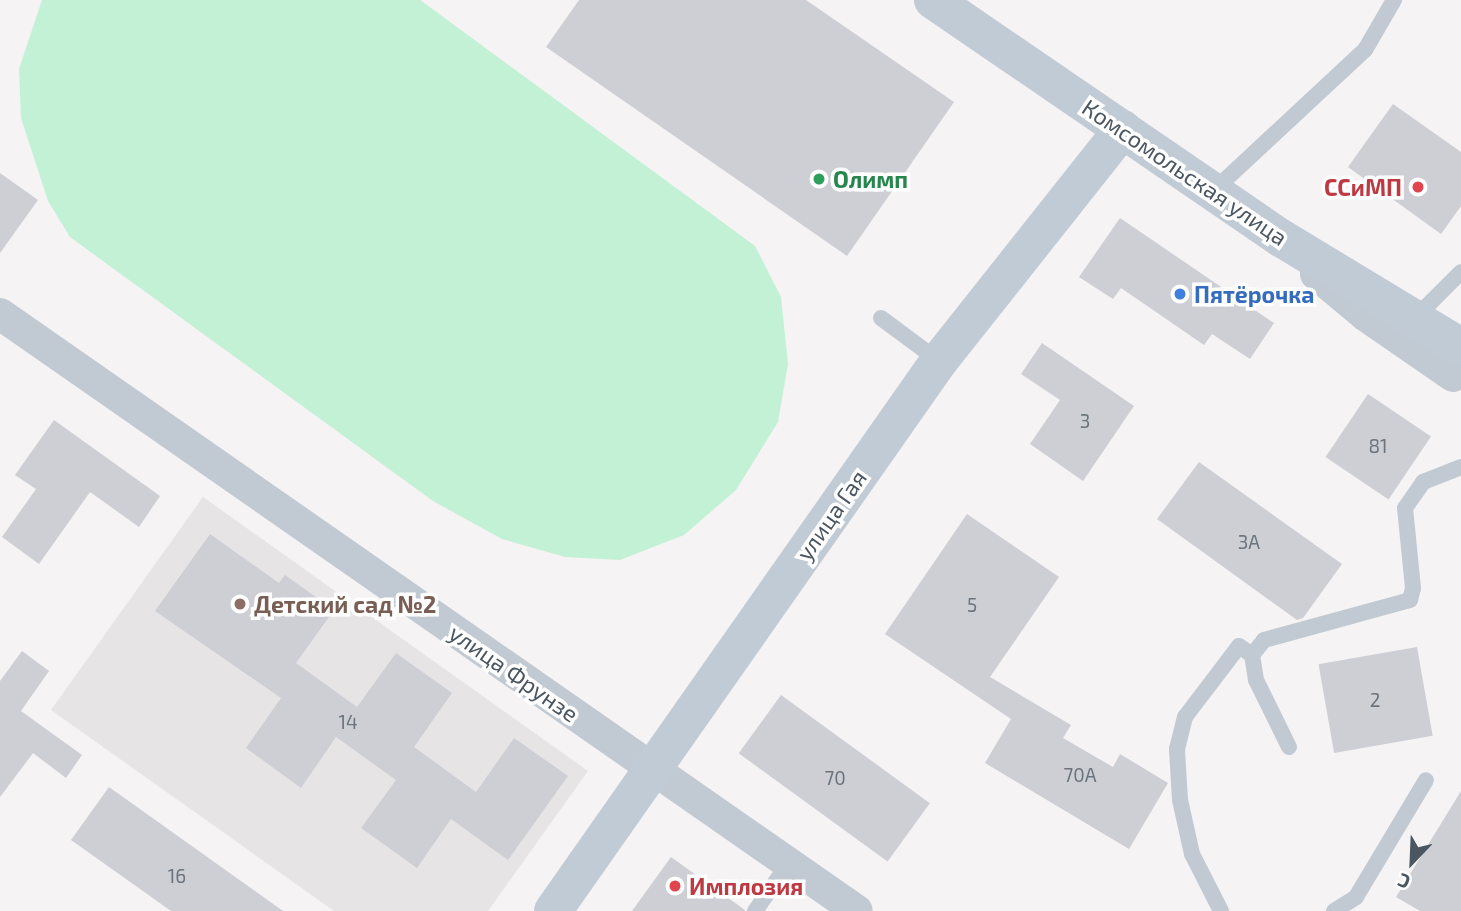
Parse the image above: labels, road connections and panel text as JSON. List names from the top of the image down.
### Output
{
  "streets": {
    "street": ["Комсомольская улица", "улица Гая", "улица Фрунзе"]
  },
  "crossings": [
    ["Комсомольская улица", "улица Гая"],
    ["улица Гая", "улица Фрунзе"]
  ],
  "places": [
    "Олимп",
    "ССиМП",
    "Пятёрочка",
    "Детский сад №2",
    "Имплозия"
  ],
  "house_numbers": [
    "3",
    "81",
    "3А",
    "5",
    "2",
    "14",
    "70А",
    "70",
    "16"
  ],
  "north": "bottom left"
}
